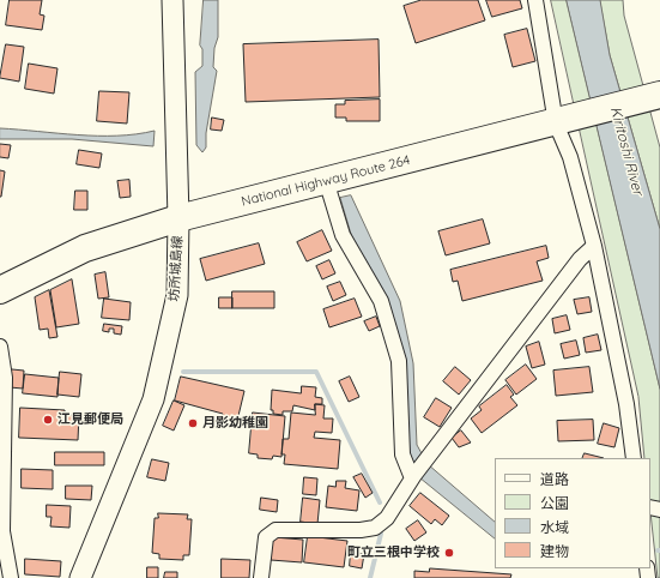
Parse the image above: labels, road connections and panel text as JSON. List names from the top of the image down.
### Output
{
  "streets": {
    "highway": ["National Highway Route 264"],
    "main road": ["坊所城島線"]
  },
  "crossings": [
    ["National Highway Route 264", "坊所城島線"]
  ],
  "water": ["Kiritoshi River"],
  "places": ["江見郵便局", "月影幼稚園", "町立三根中学校"],
  "legend": [
    "道路",
    "公園",
    "水域",
    "建物"
  ]
}
